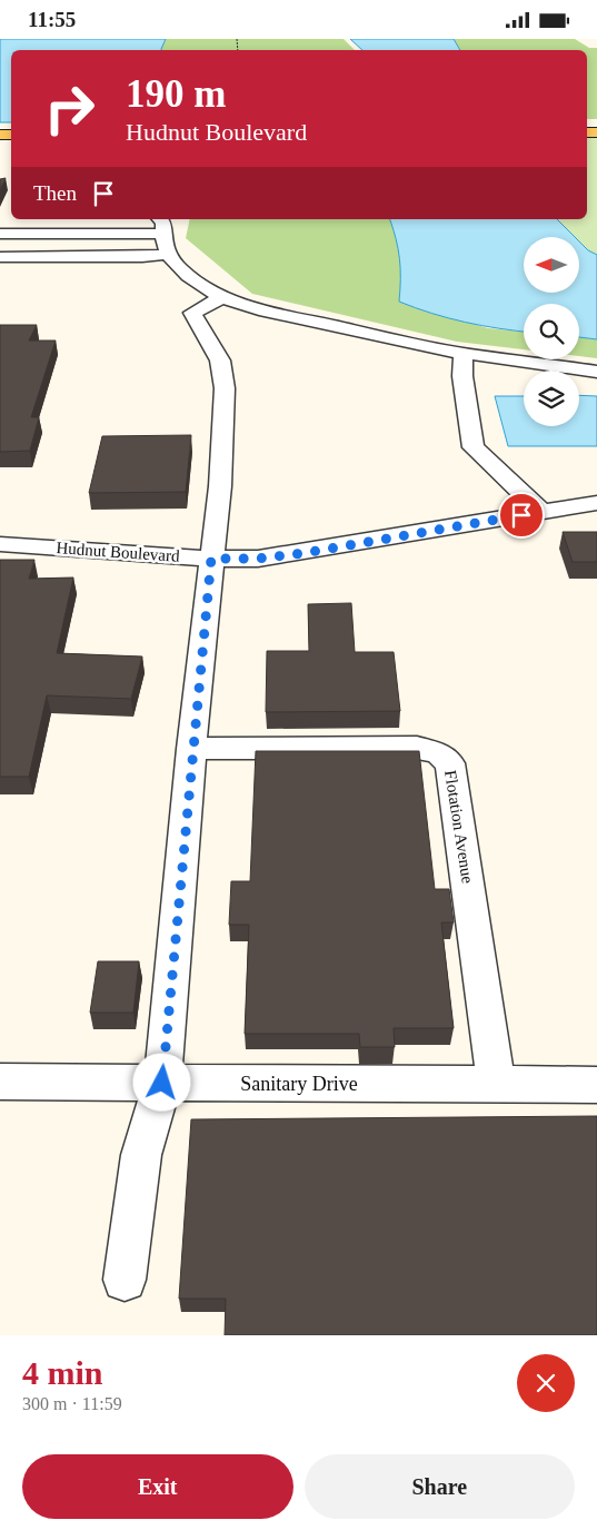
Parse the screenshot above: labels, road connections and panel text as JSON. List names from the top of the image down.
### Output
{
  "streets": {
    "street": ["Hudnut Boulevard", "Flotation Avenue", "Sanitary Drive"]
  },
  "crossings": [
    ["Flotation Avenue", "Sanitary Drive"]
  ],
  "north": "left",
  "page": {
    "status": "11:55",
    "turn": ["190 m", "Hudnut Boulevard"],
    "then": "Then",
    "heading": ["4 min", "300 m · 11:59"],
    "buttons": ["Exit", "Share"]
  }
}
